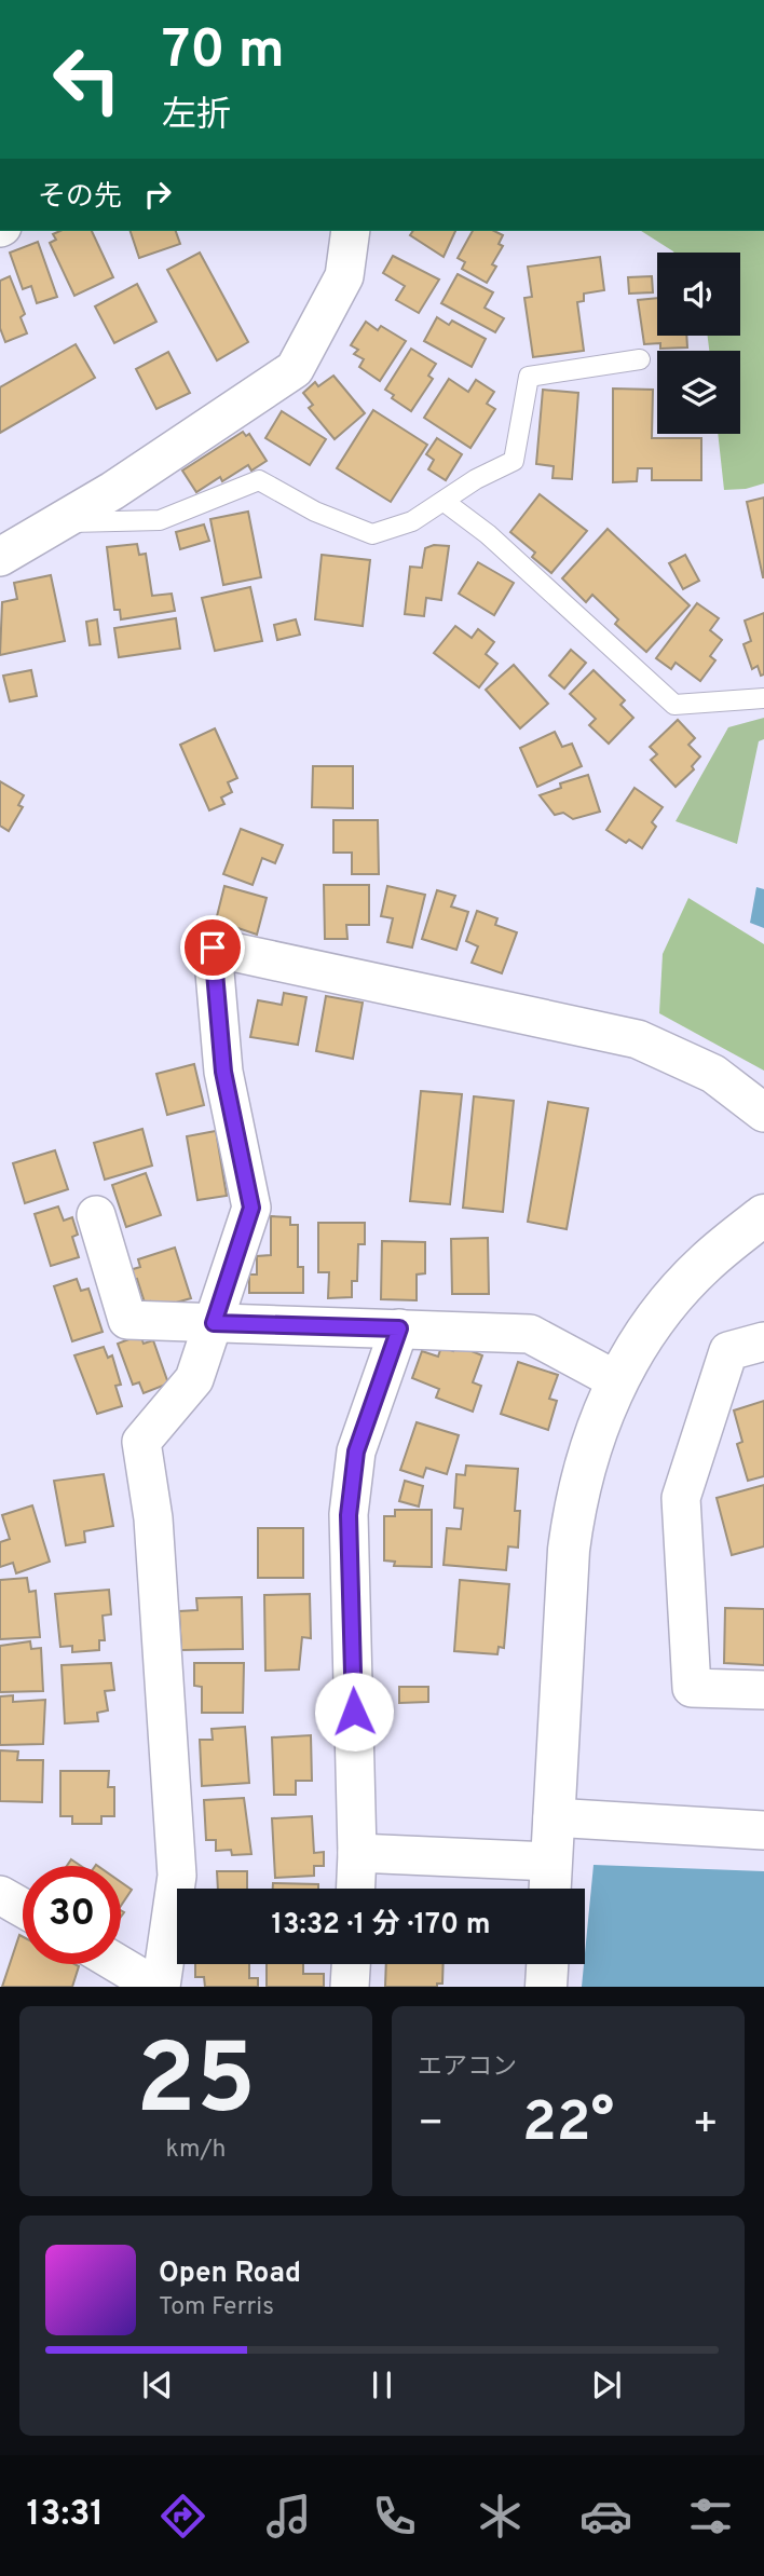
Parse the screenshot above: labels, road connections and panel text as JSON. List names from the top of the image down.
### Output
{
  "page": {
    "turn": ["70 m", "左折"],
    "then": "その先",
    "limit": "30",
    "trip": "13:32 · 1 分 · 170 m",
    "tile": [
      ["25", "km/h"],
      "エアコン"
    ],
    "heat": ["−", "22°", "+"],
    "song": ["Open Road", "Tom Ferris"],
    "tabs": "13:31"
  }
}
